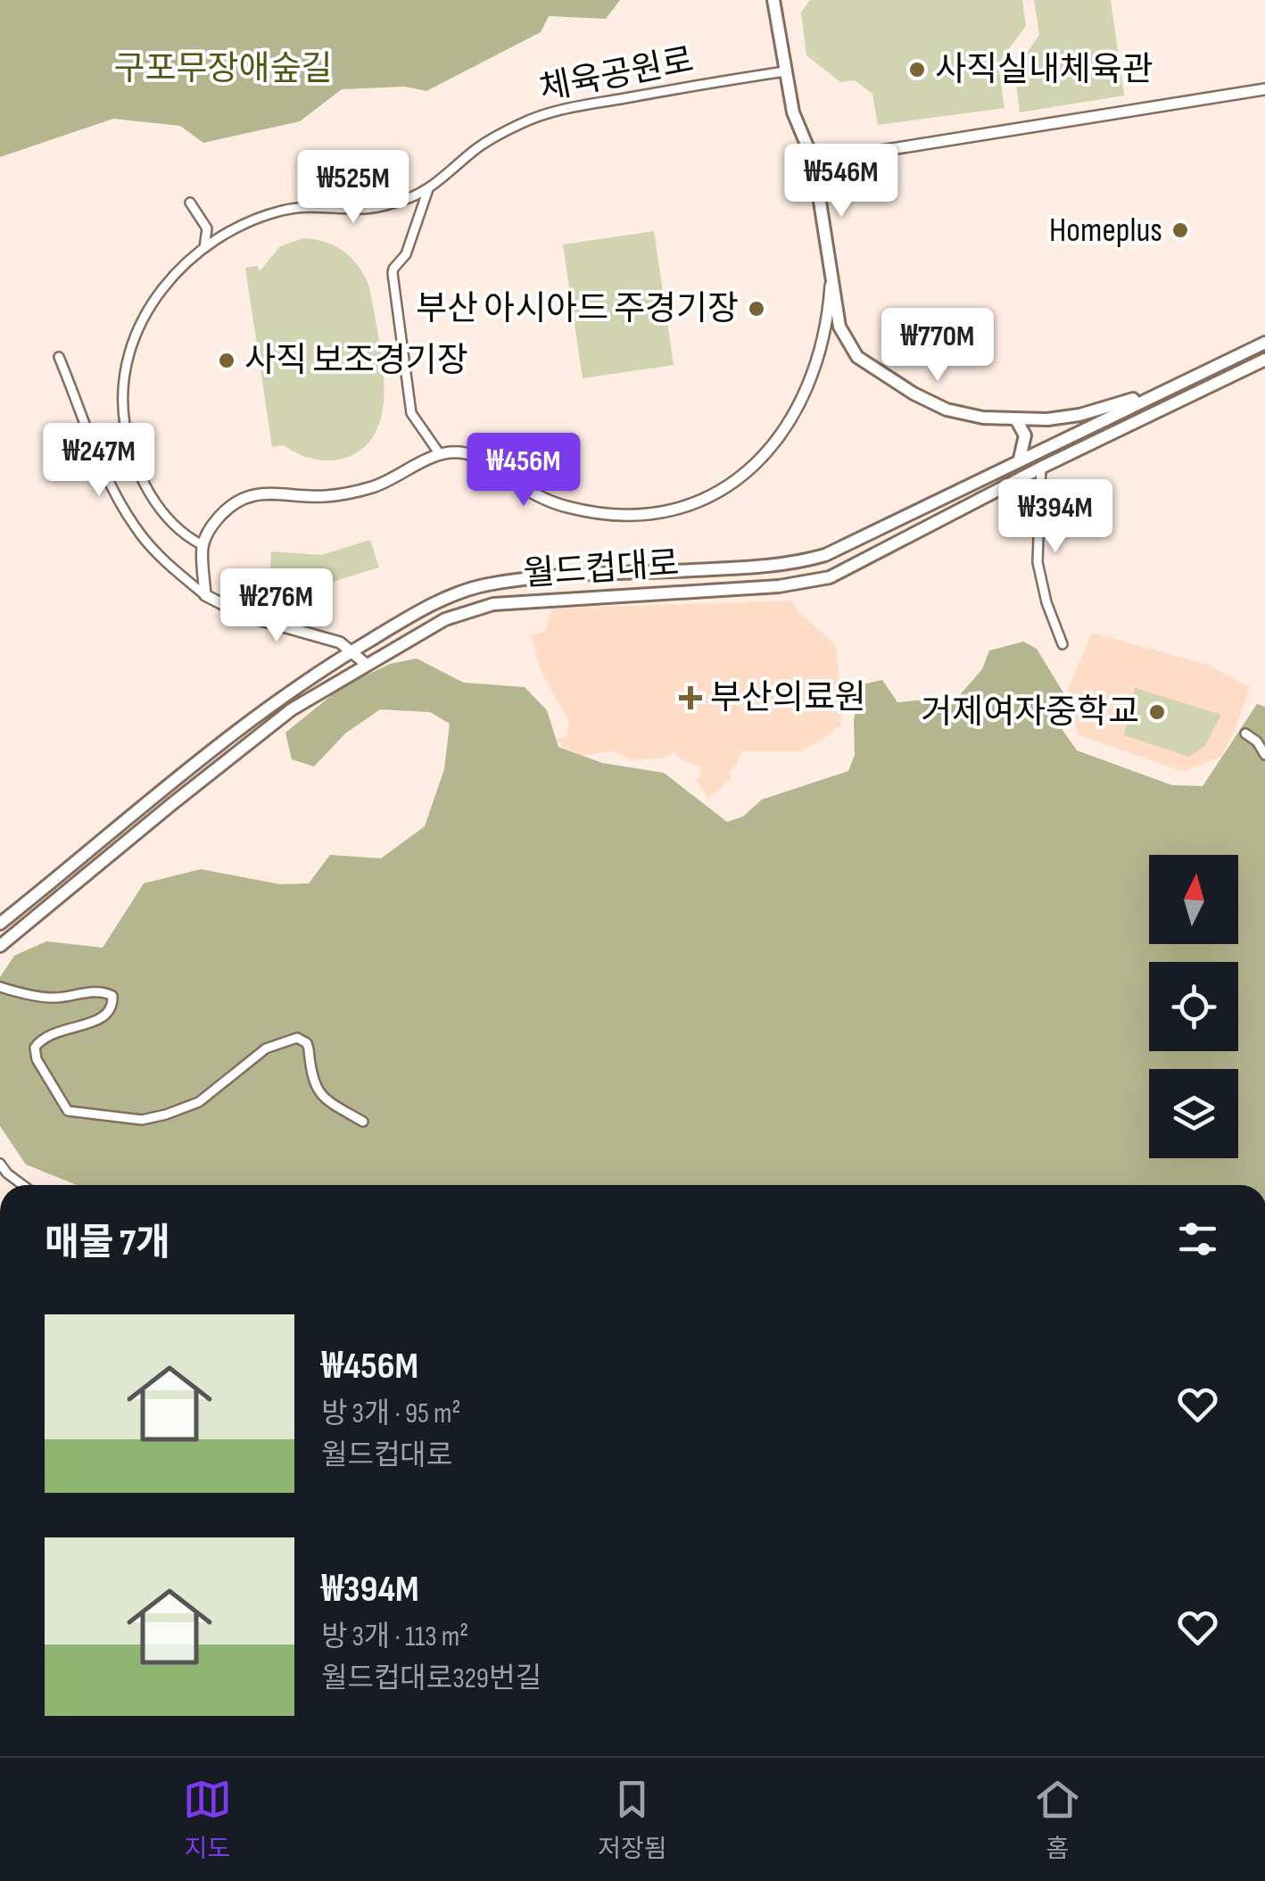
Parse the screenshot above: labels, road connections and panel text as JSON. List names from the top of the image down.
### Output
{
  "streets": {
    "main road": ["월드컵대로"],
    "street": ["체육공원로"]
  },
  "parks": ["구포무장애숲길"],
  "places": {
    "other": [
      "사직실내체육관",
      "Homeplus",
      "부산 아시아드 주경기장",
      "사직 보조경기장",
      "거제여자중학교"
    ],
    "health": ["부산의료원"]
  },
  "north": "top",
  "page": {
    "price": [
      "₩546M",
      "₩525M",
      "₩770M",
      "₩247M",
      "₩456M",
      "₩394M",
      "₩276M"
    ],
    "heading": "매물 7개",
    "list": [
      {
        "name": "₩456M",
        "note": "방 3개 · 95 m² · 월드컵대로"
      },
      {
        "name": "₩394M",
        "note": "방 3개 · 113 m² · 월드컵대로329번길"
      }
    ],
    "tabs": ["지도", "저장됨", "홈"]
  }
}
